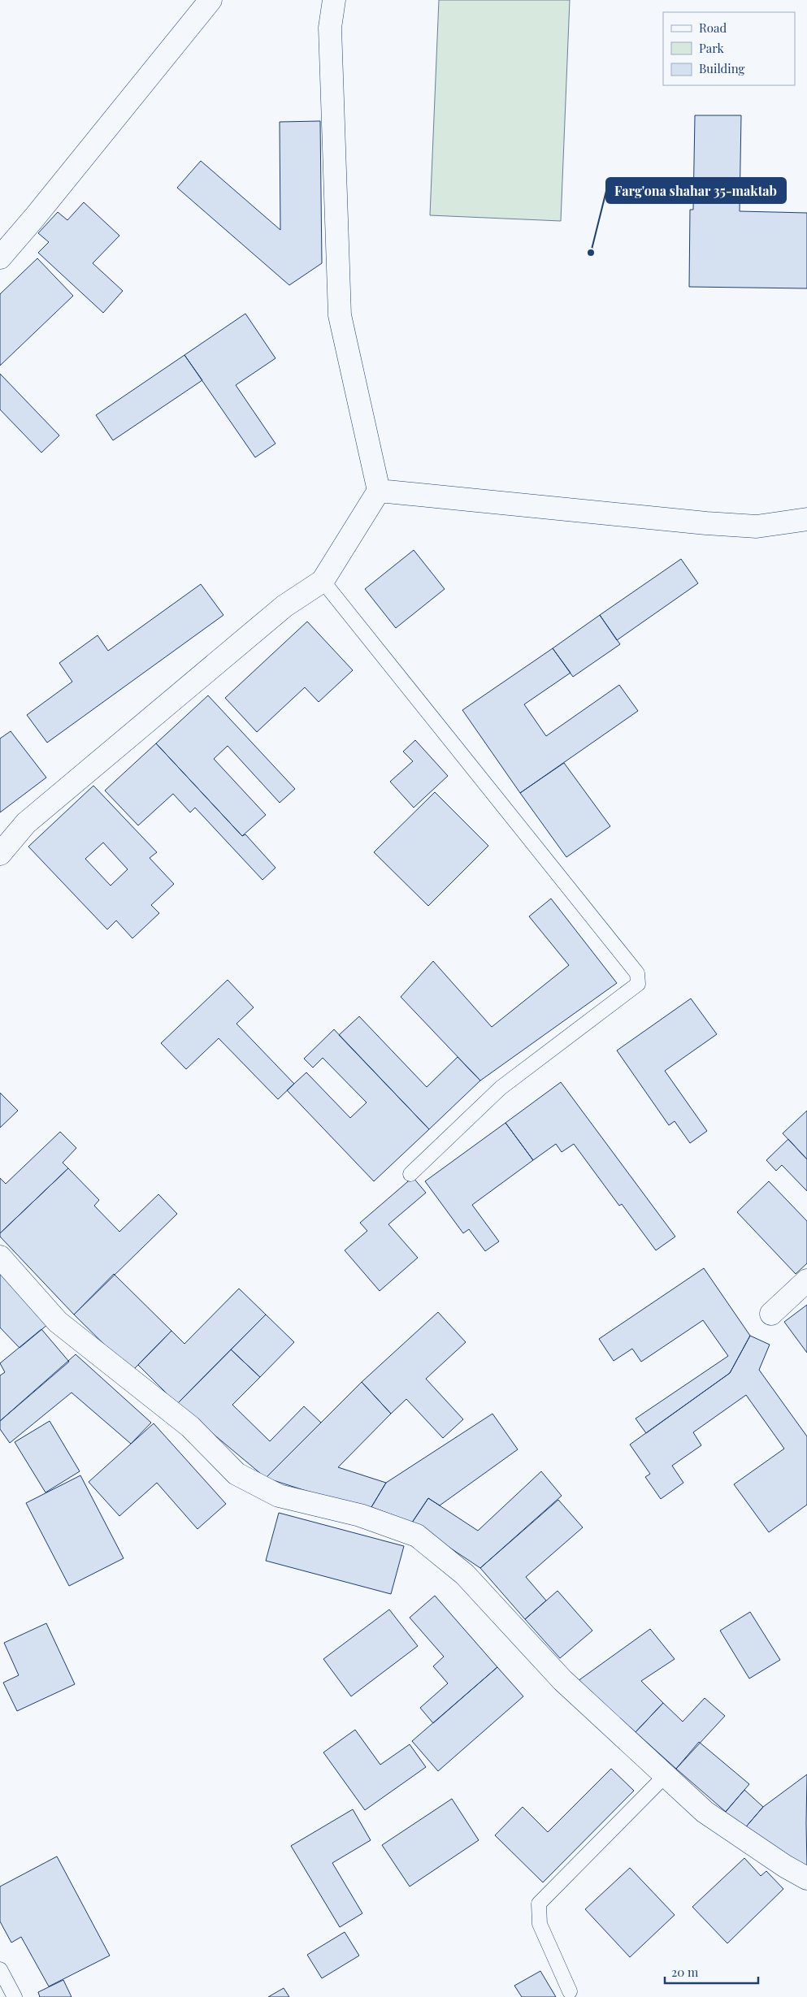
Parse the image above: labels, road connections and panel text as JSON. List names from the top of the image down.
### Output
{
  "places": ["Farg'ona shahar 35-maktab"],
  "legend": ["Road", "Park", "Building"],
  "scale_bar": "20 m"
}
